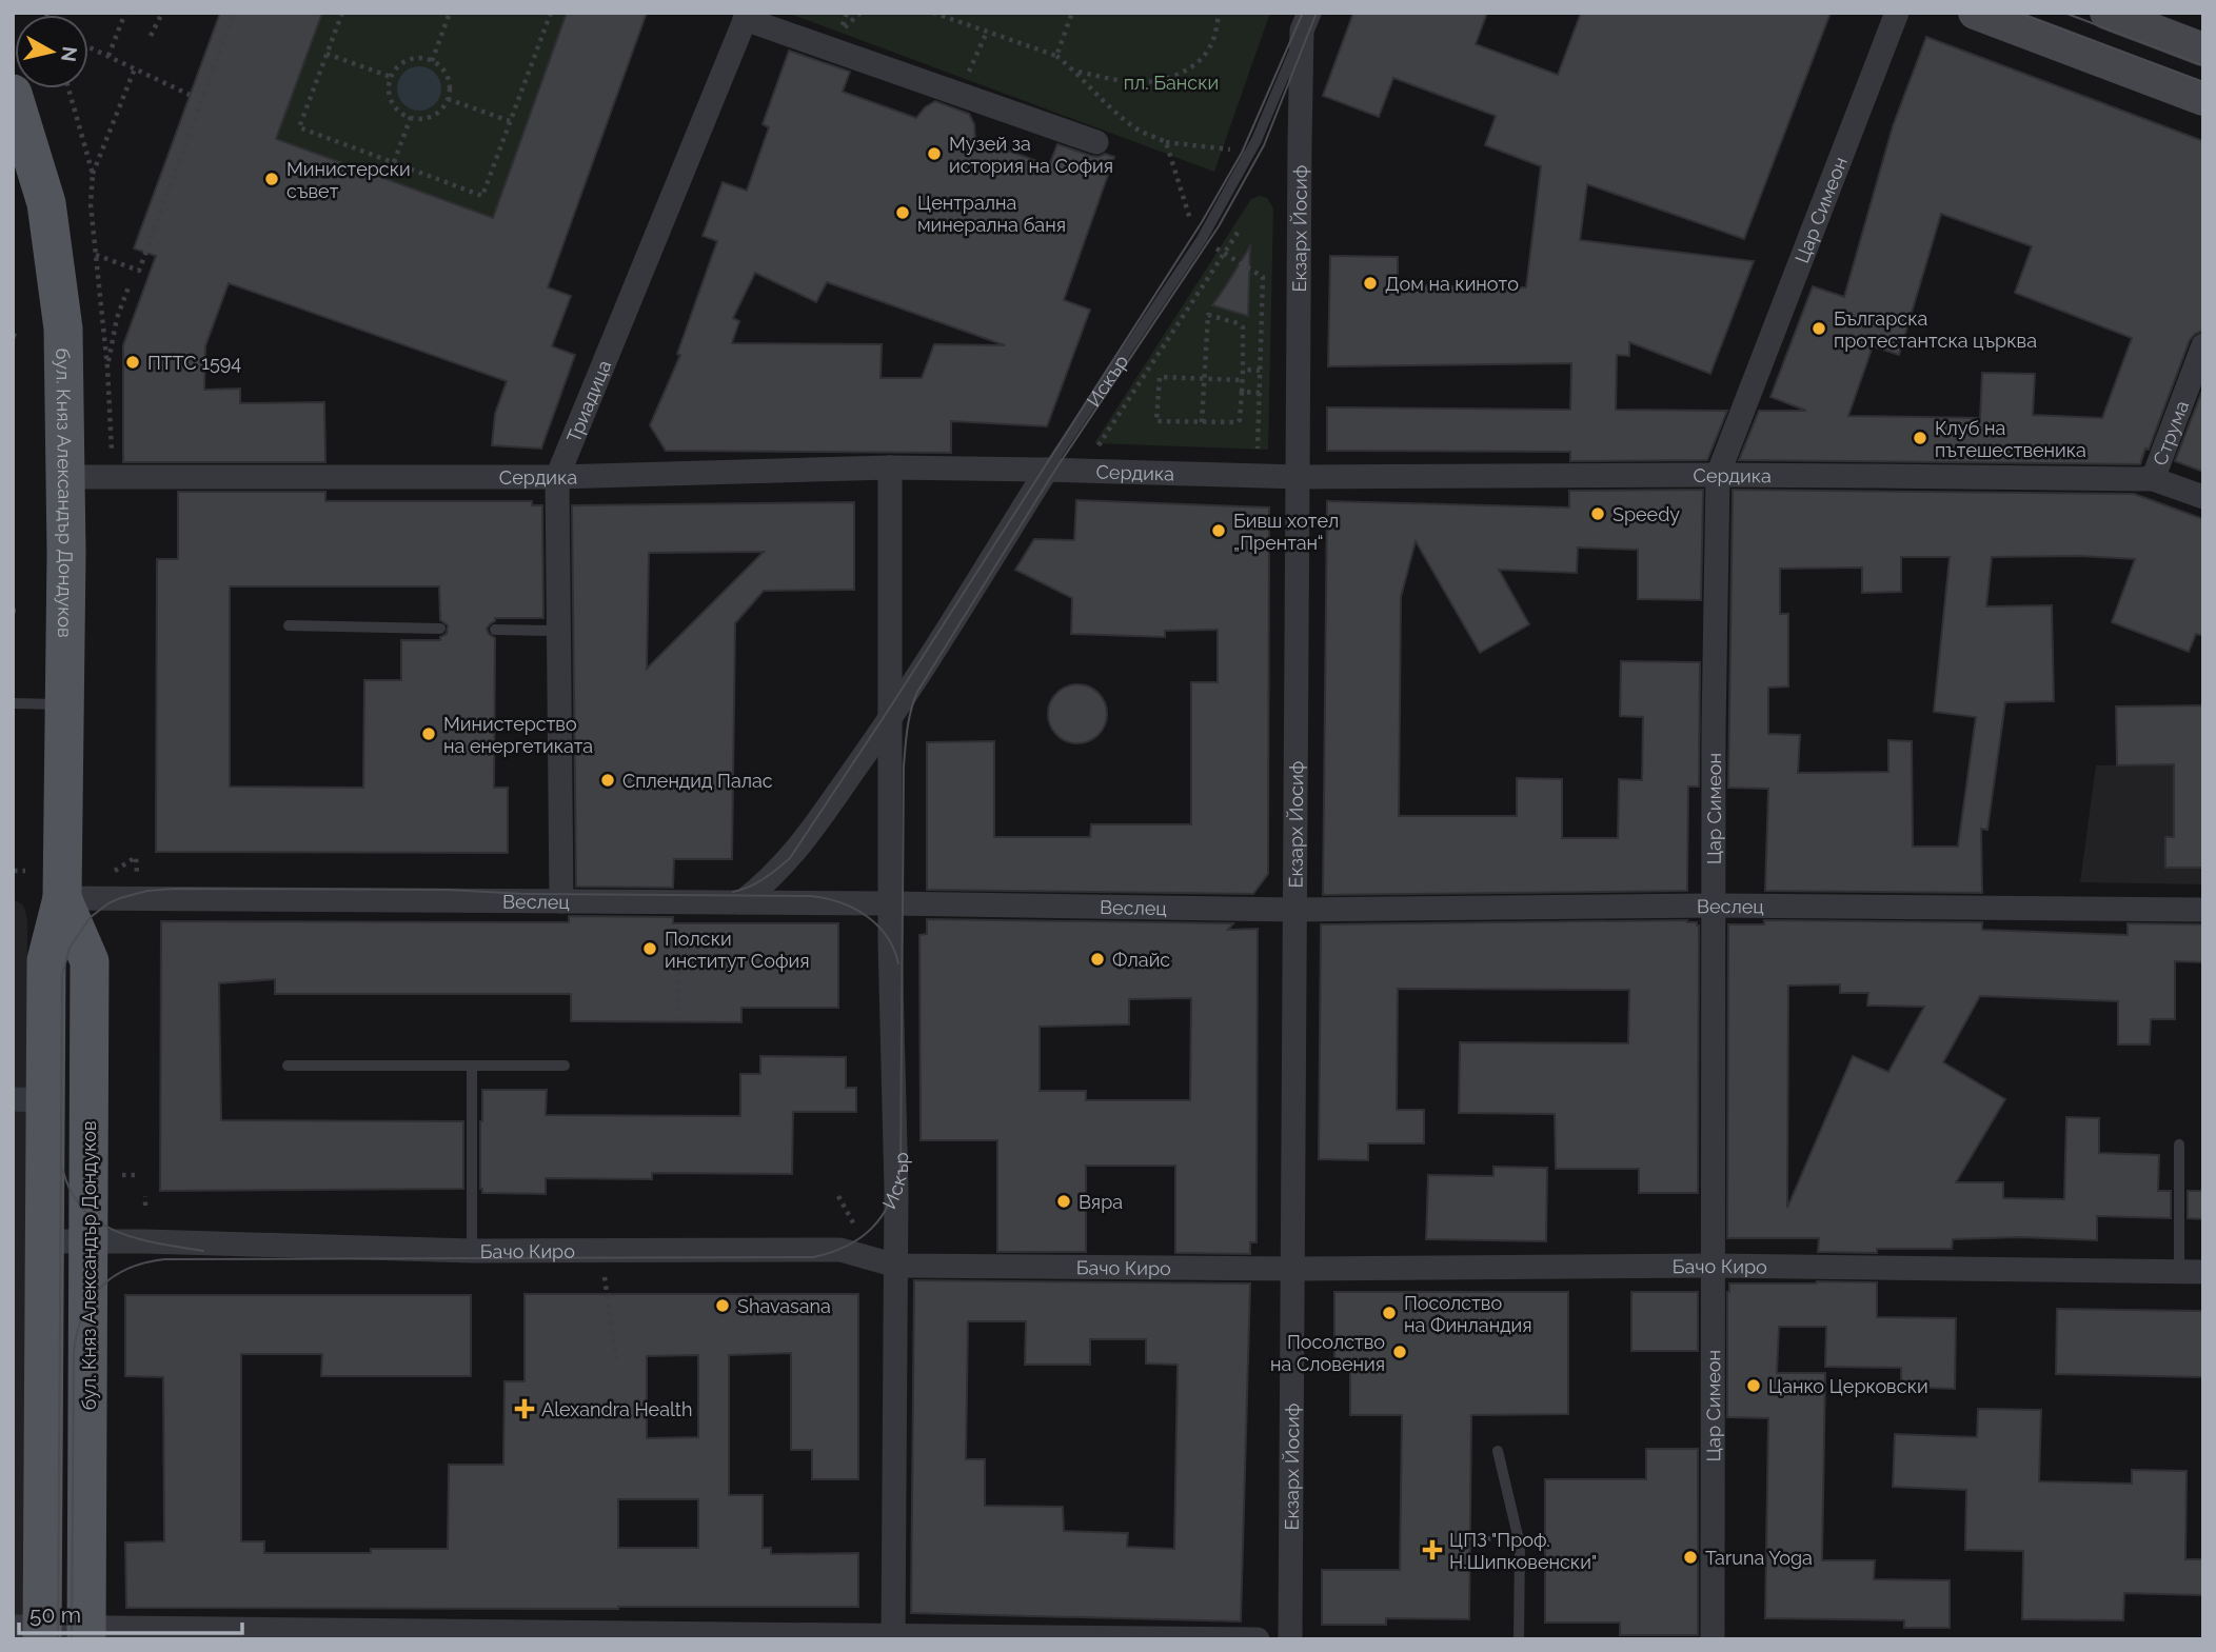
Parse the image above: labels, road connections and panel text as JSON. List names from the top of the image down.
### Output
{
  "streets": {
    "main road": ["бул. Княз Александър Дондуков"],
    "street": [
      "Цар Симеон",
      "Екзарх Йосиф",
      "Искър",
      "Триадица",
      "Струма",
      "Сердика",
      "Веслец",
      "Бачо Киро"
    ]
  },
  "crossings": [
    ["Цар Симеон", "Сердика"],
    ["Цар Симеон", "Веслец"],
    ["Цар Симеон", "Бачо Киро"],
    ["Екзарх Йосиф", "Искър"],
    ["Екзарх Йосиф", "Сердика"],
    ["Екзарх Йосиф", "Веслец"],
    ["Екзарх Йосиф", "Бачо Киро"],
    ["Искър", "Сердика"],
    ["Искър", "Веслец"],
    ["Искър", "Бачо Киро"],
    ["Триадица", "Сердика"],
    ["Триадица", "Веслец"],
    ["Струма", "Сердика"],
    ["Сердика", "бул. Княз Александър Дондуков"],
    ["бул. Княз Александър Дондуков", "Веслец"],
    ["бул. Княз Александър Дондуков", "Бачо Киро"]
  ],
  "parks": ["пл. Бански"],
  "places": {
    "other": [
      "Музей за история на София",
      "Министерски съвет",
      "Централна минерална баня",
      "Дом на киното",
      "Българска протестантска църква",
      "ПТТС 1594",
      "Клуб на пътешественика",
      "Speedy",
      "Бивш хотел „Прентан“",
      "Министерство на енергетиката",
      "Сплендид Палас",
      "Полски институт София",
      "Флайс",
      "Вяра",
      "Shavasana",
      "Посолство на Финландия",
      "Посолство на Словения",
      "Цанко Церковски",
      "Taruna Yoga"
    ],
    "health": ["Alexandra Health", "ЦПЗ \"Проф. Н.Шипковенски\""]
  },
  "scale_bar": "50 m",
  "north": "right"
}
